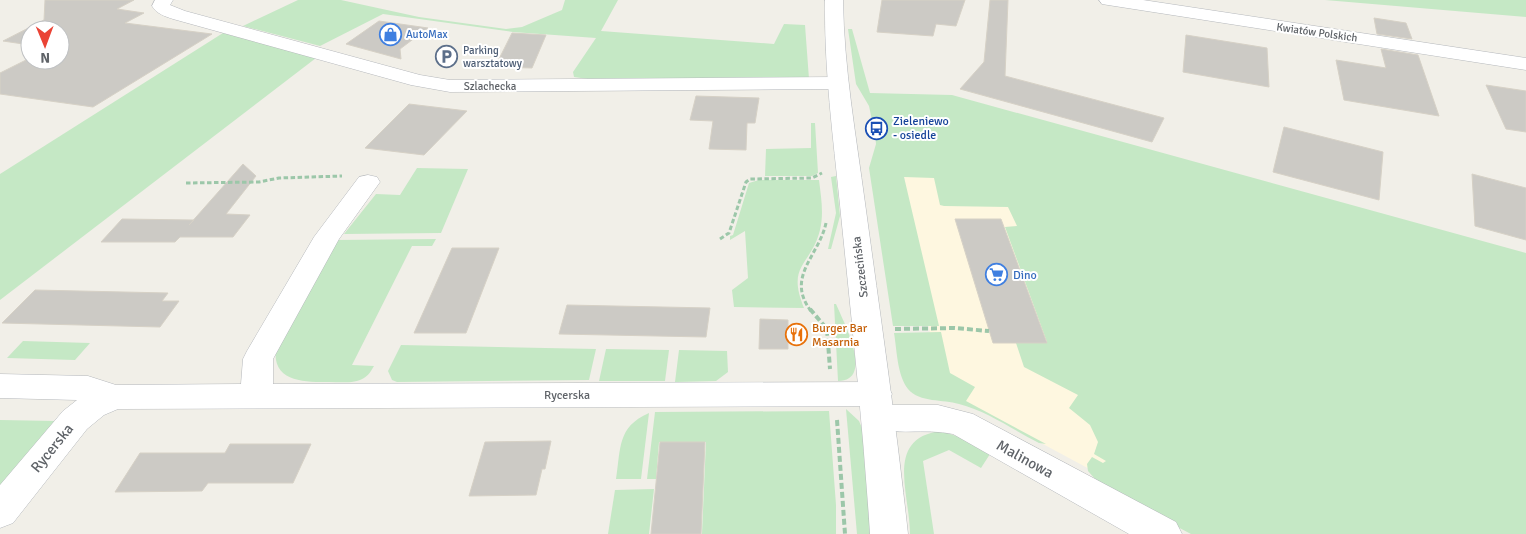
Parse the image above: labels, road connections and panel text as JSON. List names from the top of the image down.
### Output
{
  "streets": {
    "street": [
      "Kwiatów Polskich",
      "Szlachecka",
      "Szczecińska",
      "Rycerska",
      "Malinowa"
    ]
  },
  "crossings": [
    ["Szlachecka", "Szczecińska"],
    ["Szczecińska", "Rycerska"],
    ["Szczecińska", "Malinowa"],
    ["Rycerska", "Malinowa"]
  ],
  "places": {
    "shop": ["AutoMax"],
    "parking": ["Parking warsztatowy"],
    "bus stop": ["Zieleniewo - osiedle"],
    "supermarket": ["Dino"],
    "restaurant": ["Burger Bar Masarnia"]
  },
  "north": "bottom"
}
